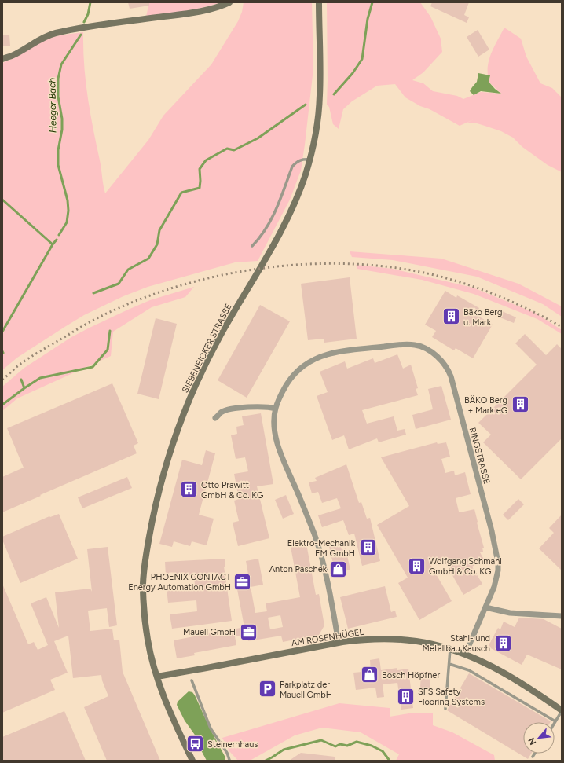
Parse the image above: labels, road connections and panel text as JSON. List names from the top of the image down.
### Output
{
  "streets": {
    "main road": ["SIEBENEICKER STRASSE", "AM ROSENHÜGEL"],
    "street": ["RINGSTRASSE"]
  },
  "crossings": [
    ["SIEBENEICKER STRASSE", "AM ROSENHÜGEL"],
    ["RINGSTRASSE", "AM ROSENHÜGEL"]
  ],
  "water": ["Heeger Bach"],
  "places": {
    "building": [
      "Bäko Berg u. Mark",
      "BÄKO Berg + Mark eG",
      "Otto Prawitt GmbH & Co. KG",
      "Elektro-Mechanik EM GmbH",
      "Wolfgang Schmahl GmbH & Co. KG",
      "Stahl- und Metallbau Kausch",
      "SFS Safety Flooring Systems"
    ],
    "shop": ["Anton Paschek", "Bosch Höpfner"],
    "office": ["PHOENIX CONTACT Energy Automation GmbH", "Mauell GmbH"],
    "parking": ["Parkplatz der Mauell GmbH"],
    "bus stop": ["Steinernhaus"]
  },
  "north": "bottom left"
}
